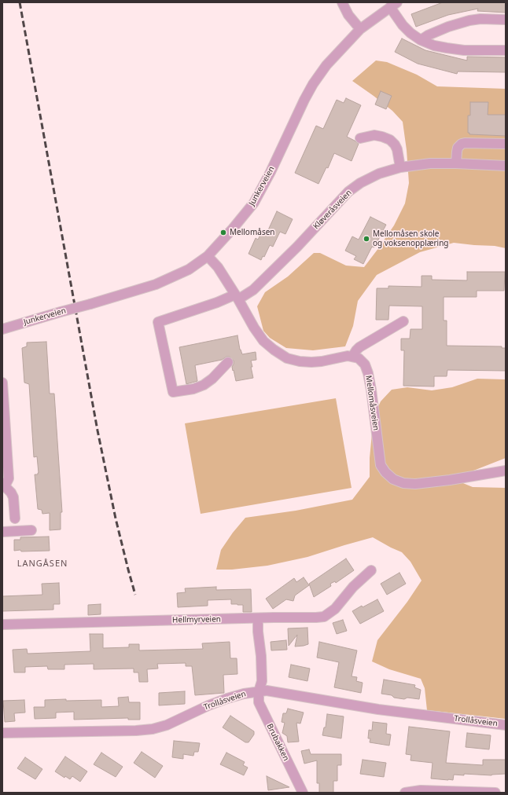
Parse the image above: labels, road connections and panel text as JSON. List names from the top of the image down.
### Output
{
  "streets": {
    "street": [
      "Junkerveien",
      "Kløveråsveien",
      "Mellomåsveien",
      "Hellmyrveien",
      "Trollåsveien",
      "Brubakken"
    ]
  },
  "crossings": [
    ["Trollåsveien", "Brubakken"]
  ],
  "districts": ["LANGÅSEN"],
  "places": ["Mellomåsen", "Mellomåsen skole og voksenopplæring"]
}
